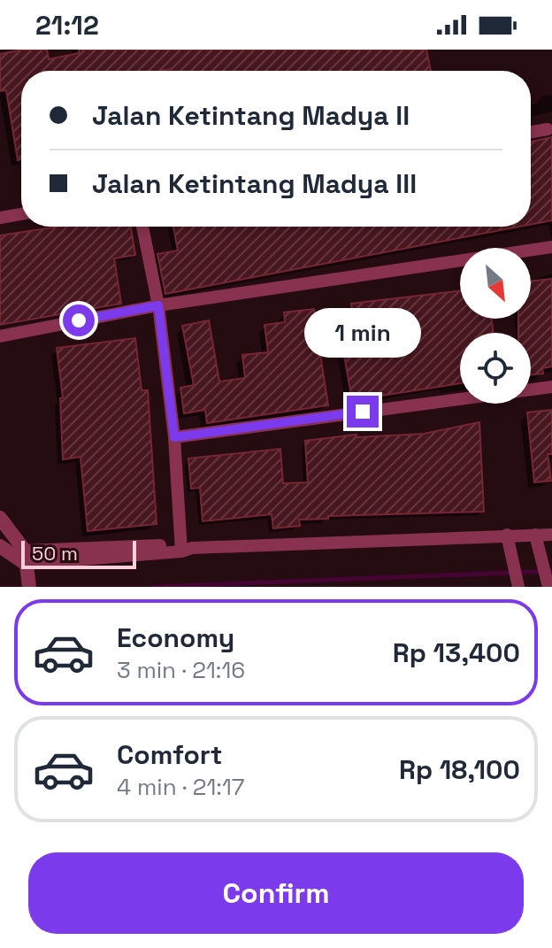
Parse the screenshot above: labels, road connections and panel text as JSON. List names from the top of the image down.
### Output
{
  "scale_bar": "50 m",
  "north": "bottom right",
  "page": {
    "status": "21:12",
    "banner": ["Jalan Ketintang Madya II", "Jalan Ketintang Madya III"],
    "bubble": "1 min",
    "scale": "50 m",
    "list": [
      {
        "name": "Economy",
        "note": "3 min · 21:16",
        "value": "Rp 13,400"
      },
      {
        "name": "Comfort",
        "note": "4 min · 21:17",
        "value": "Rp 18,100"
      }
    ],
    "buttons": "Confirm"
  }
}
